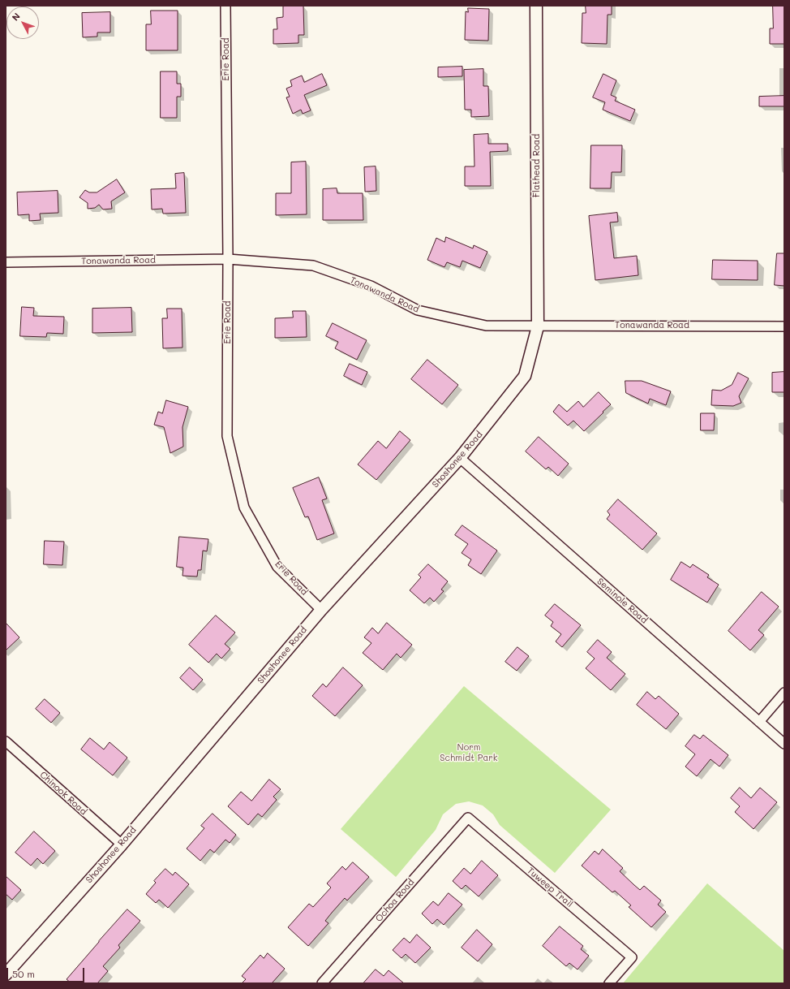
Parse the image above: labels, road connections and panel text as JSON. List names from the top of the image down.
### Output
{
  "streets": {
    "street": [
      "Erie Road",
      "Flathead Road",
      "Tonawanda Road",
      "Shoshonee Road",
      "Seminole Road",
      "Chinook Road",
      "Tuweep Trail",
      "Ochoa Road"
    ]
  },
  "crossings": [
    ["Erie Road", "Tonawanda Road"],
    ["Erie Road", "Shoshonee Road"],
    ["Flathead Road", "Tonawanda Road"],
    ["Flathead Road", "Shoshonee Road"],
    ["Tonawanda Road", "Shoshonee Road"],
    ["Shoshonee Road", "Seminole Road"],
    ["Shoshonee Road", "Chinook Road"],
    ["Tuweep Trail", "Ochoa Road"]
  ],
  "parks": ["Norm Schmidt Park"],
  "scale_bar": "50 m",
  "north": "top left"
}
